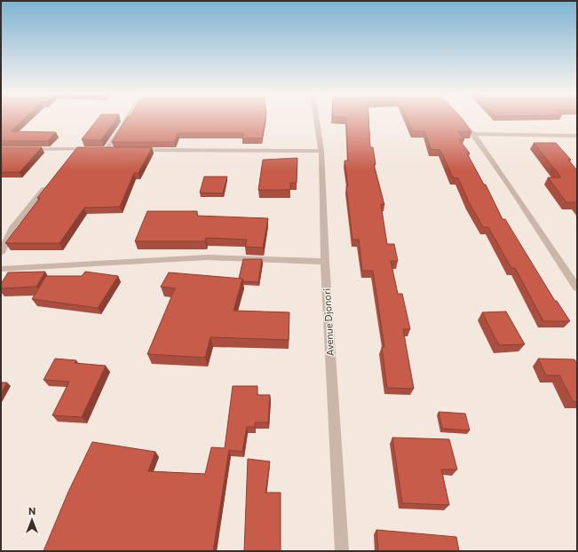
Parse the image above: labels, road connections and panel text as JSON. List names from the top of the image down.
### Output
{
  "streets": {
    "street": ["Avenue Djonori"]
  },
  "north": "top"
}
